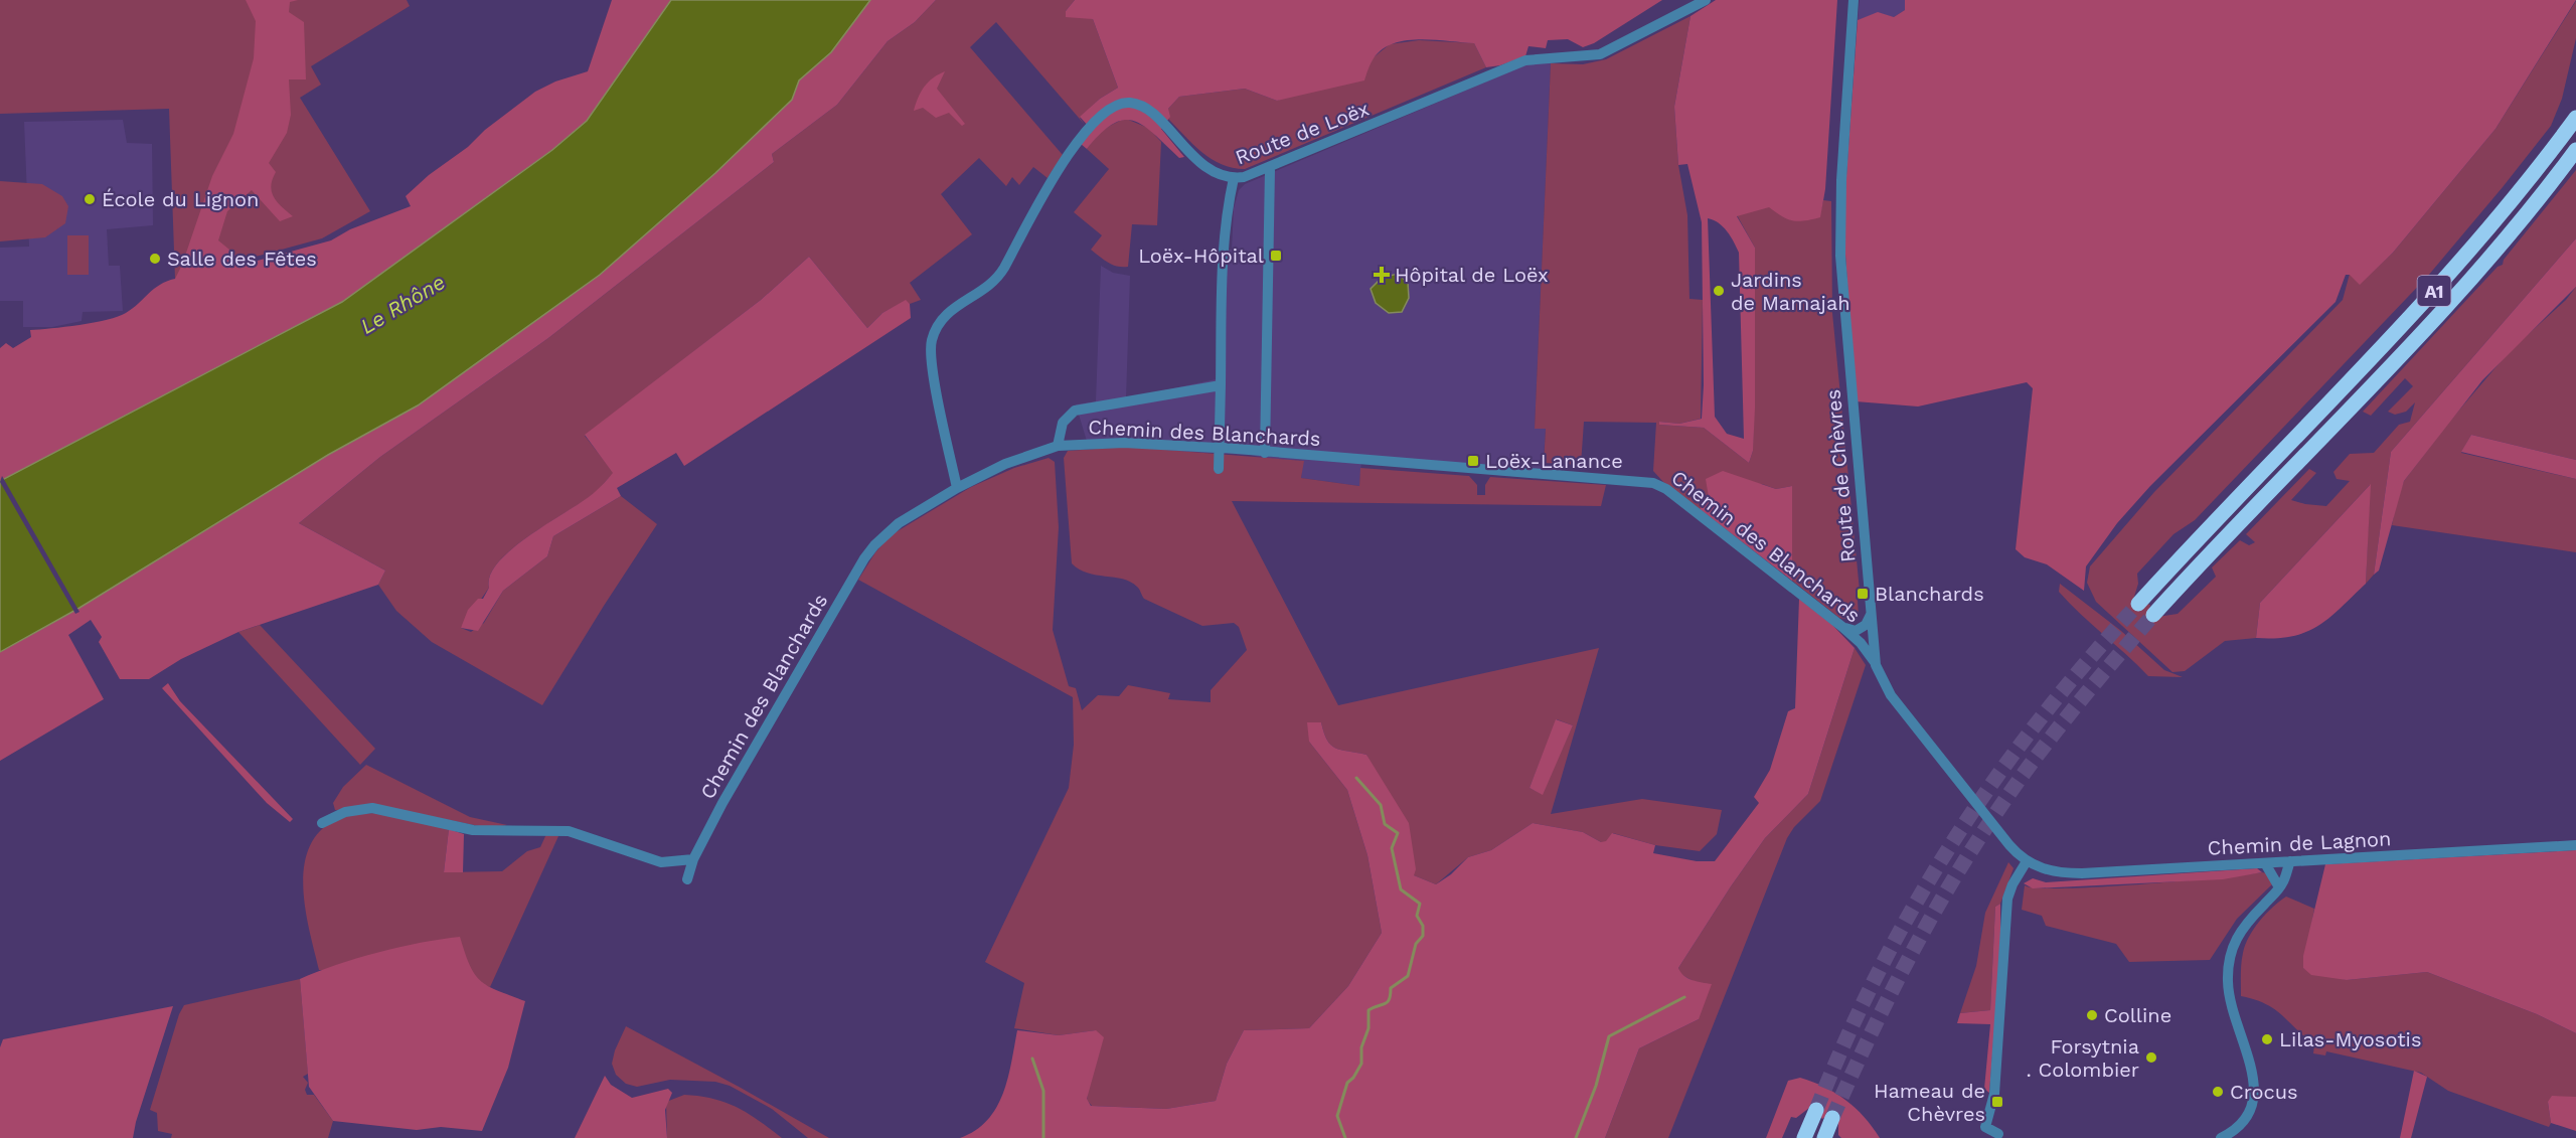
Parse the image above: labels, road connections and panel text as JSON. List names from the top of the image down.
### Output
{
  "streets": {
    "highway": ["A1"],
    "street": [
      "Route de Loëx",
      "Chemin des Blanchards",
      "Route de Chèvres",
      "Chemin de Lagnon"
    ]
  },
  "crossings": [
    ["Route de Loëx", "Chemin des Blanchards"],
    ["Chemin des Blanchards", "Route de Chèvres"],
    ["Route de Chèvres", "Chemin de Lagnon"]
  ],
  "water": ["Le Rhône"],
  "places": {
    "other": [
      "École du Lignon",
      "Salle des Fêtes",
      "Jardins de Mamajah",
      "Colline",
      "Lilas-Myosotis",
      "Forsytnia . Colombier",
      "Crocus"
    ],
    "transit": [
      "Loëx-Hôpital",
      "Loëx-Lanance",
      "Blanchards",
      "Hameau de Chèvres"
    ],
    "health": ["Hôpital de Loëx"]
  }
}
